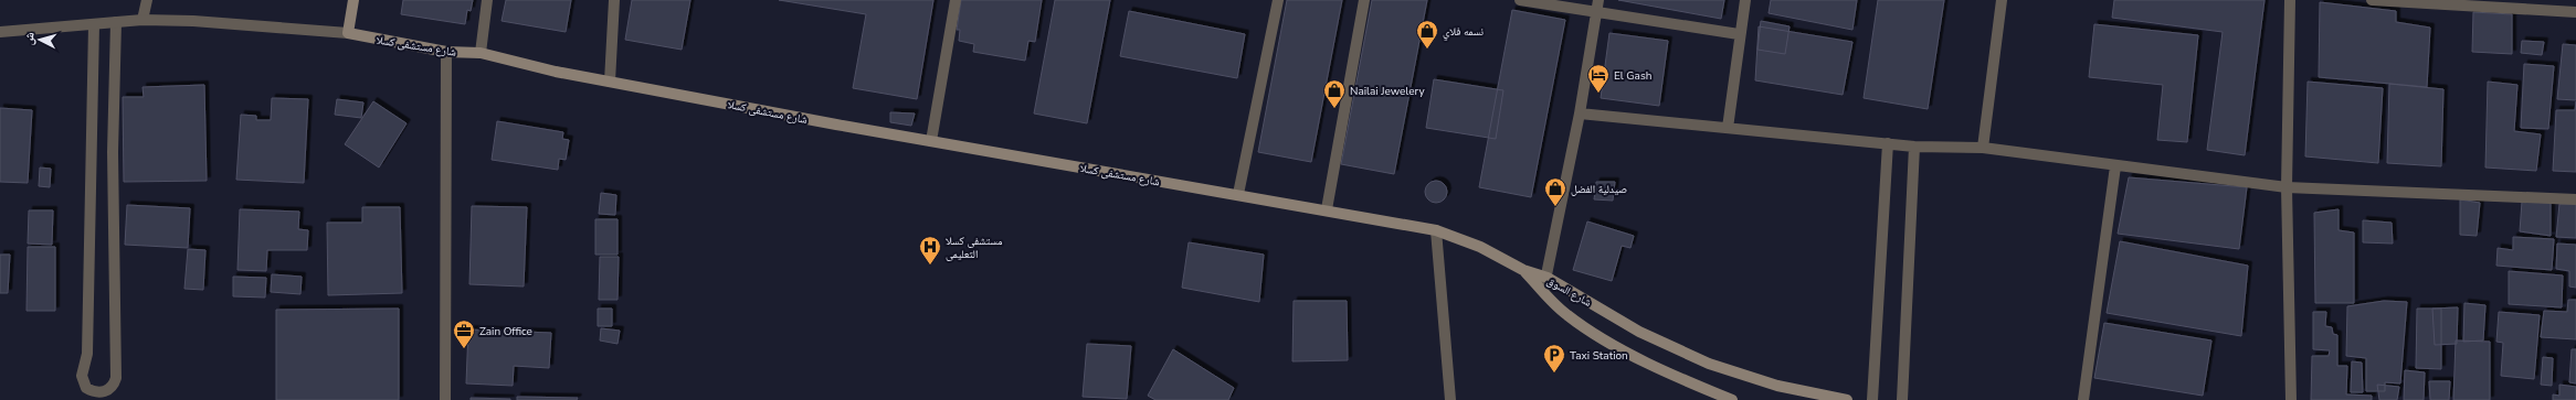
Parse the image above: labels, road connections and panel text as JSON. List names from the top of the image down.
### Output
{
  "streets": {
    "main road": ["شارع مستشفى كسلا", "شارع السوق"]
  },
  "crossings": [
    ["شارع مستشفى كسلا", "شارع السوق"]
  ],
  "places": {
    "shop": ["نسمه فلاي", "Nailai Jewelery", "صيدلية الفضل"],
    "hotel": ["El Gash"],
    "hospital": ["مستشفى كسلا التعليمى"],
    "office": ["Zain Office"],
    "parking": ["Taxi Station"]
  },
  "north": "left"
}
